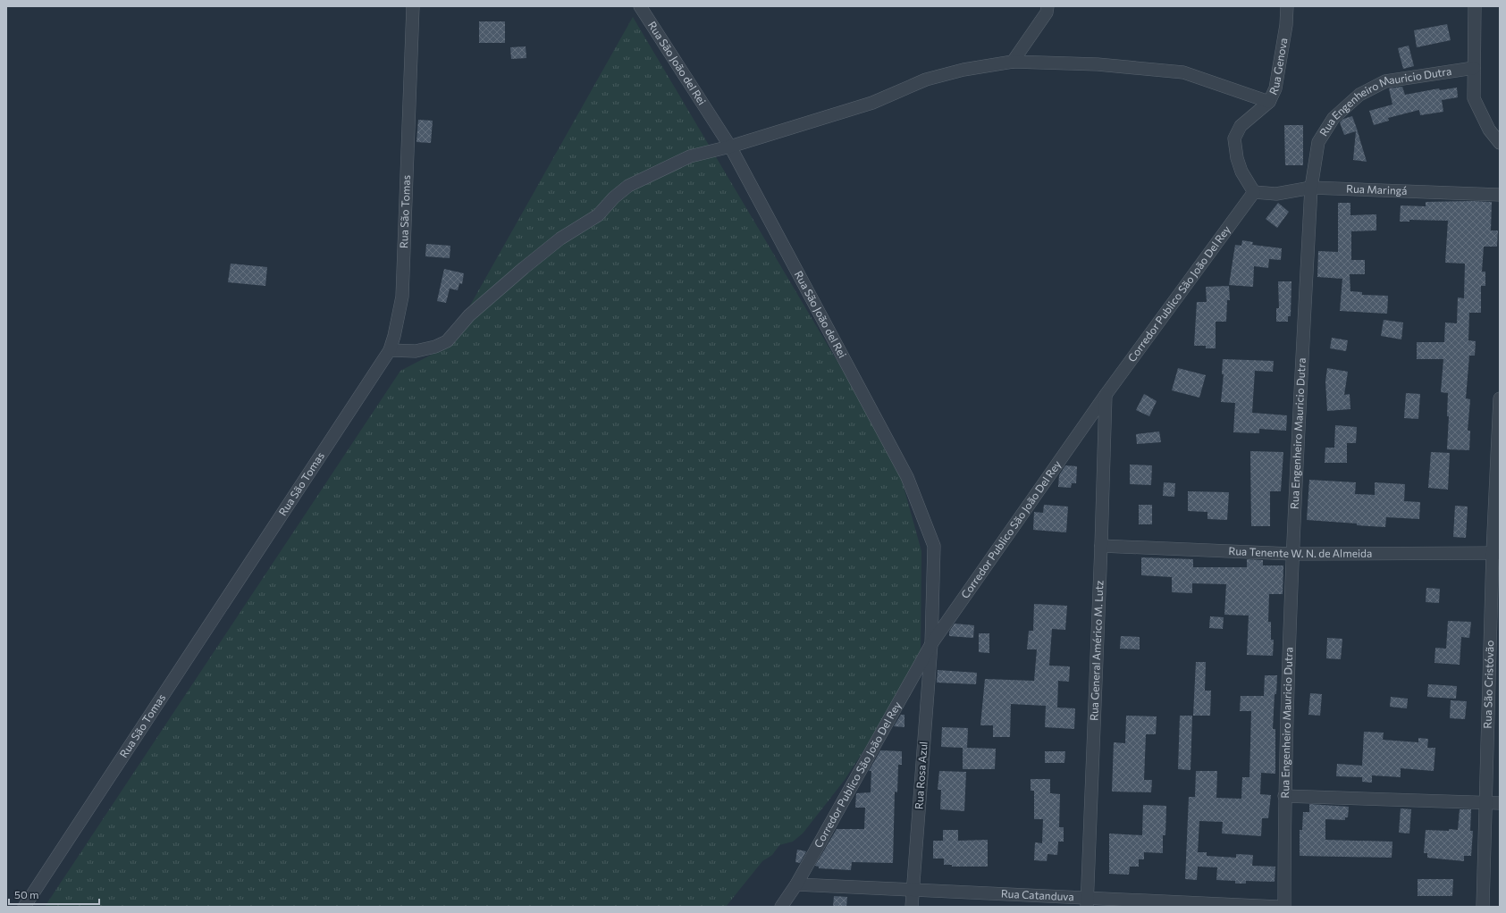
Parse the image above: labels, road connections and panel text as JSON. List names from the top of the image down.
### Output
{
  "streets": {
    "street": [
      "Rua São João del Rei",
      "Rua Genova",
      "Rua Engenheiro Mauricio Dutra",
      "Rua Maringá",
      "Rua São Tomas",
      "Corredor Publico São João Del Rey",
      "Rua Tenente W. N. de Almeida",
      "Rua General Américo M. Lutz",
      "Rua São Cristóvão",
      "Rua Rosa Azul",
      "Rua Catanduva"
    ]
  },
  "crossings": [
    ["Rua São João del Rei", "Corredor Publico São João Del Rey"],
    ["Rua São João del Rei", "Rua Rosa Azul"],
    ["Rua Genova", "Rua Maringá"],
    ["Rua Genova", "Corredor Publico São João Del Rey"],
    ["Rua Engenheiro Mauricio Dutra", "Rua Maringá"],
    ["Rua Engenheiro Mauricio Dutra", "Rua Tenente W. N. de Almeida"],
    ["Rua Maringá", "Corredor Publico São João Del Rey"],
    ["Corredor Publico São João Del Rey", "Rua General Américo M. Lutz"],
    ["Corredor Publico São João Del Rey", "Rua Rosa Azul"],
    ["Corredor Publico São João Del Rey", "Rua Catanduva"],
    ["Rua Tenente W. N. de Almeida", "Rua General Américo M. Lutz"],
    ["Rua Tenente W. N. de Almeida", "Rua São Cristóvão"],
    ["Rua General Américo M. Lutz", "Rua Catanduva"],
    ["Rua Rosa Azul", "Rua Catanduva"]
  ],
  "scale_bar": "50 m"
}
